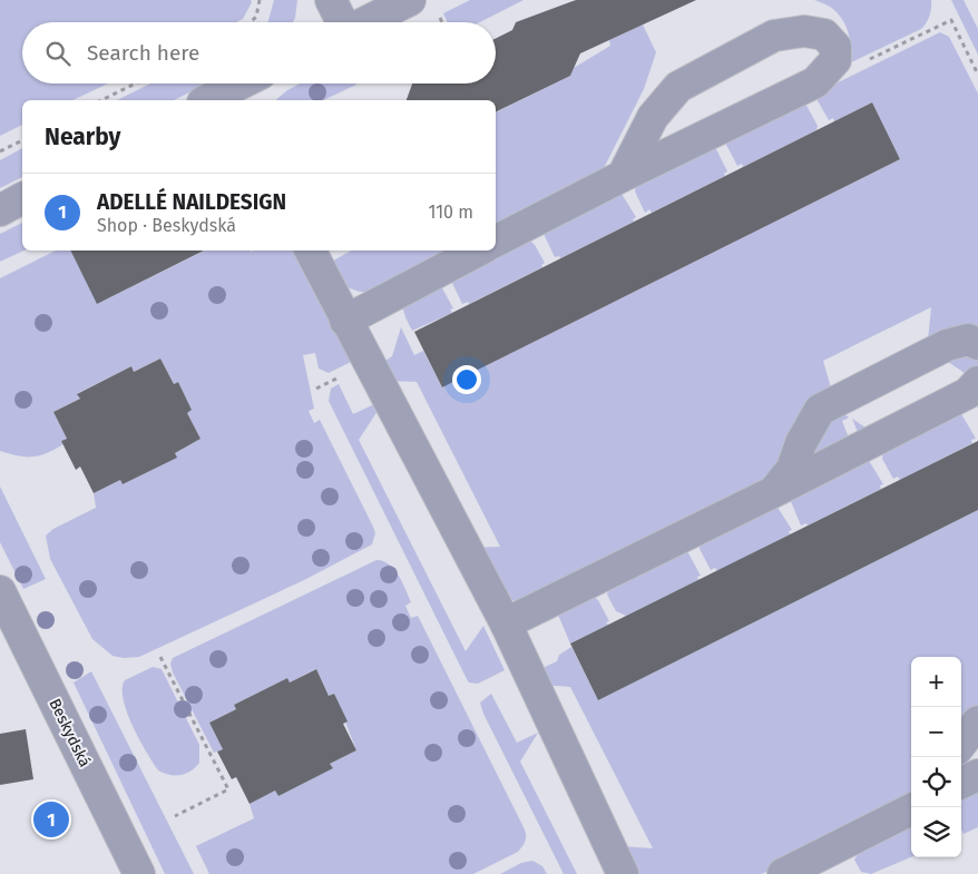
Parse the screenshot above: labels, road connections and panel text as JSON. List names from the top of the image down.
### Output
{
  "streets": {
    "street": ["Beskydská"]
  },
  "page": {
    "search": "Search here",
    "heading": "Nearby",
    "list": [
      {
        "mark": "1",
        "name": "ADELLÉ NAILDESIGN",
        "note": "Shop · Beskydská",
        "value": "110 m"
      }
    ],
    "map_buttons": ["+", "−"],
    "pins": "1"
  }
}
